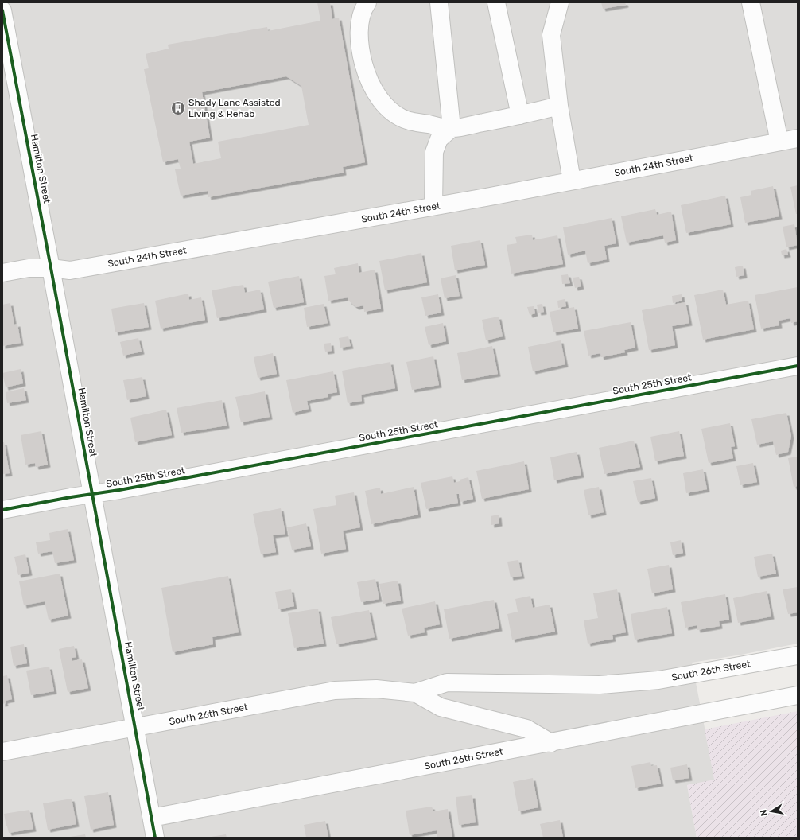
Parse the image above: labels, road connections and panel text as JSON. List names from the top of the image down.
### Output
{
  "streets": {
    "street": [
      "South 24th Street",
      "Hamilton Street",
      "South 25th Street",
      "South 26th Street"
    ]
  },
  "crossings": [
    ["South 24th Street", "Hamilton Street"],
    ["Hamilton Street", "South 25th Street"],
    ["Hamilton Street", "South 26th Street"]
  ],
  "places": {
    "building": ["Shady Lane Assisted Living & Rehab"]
  },
  "north": "left"
}
